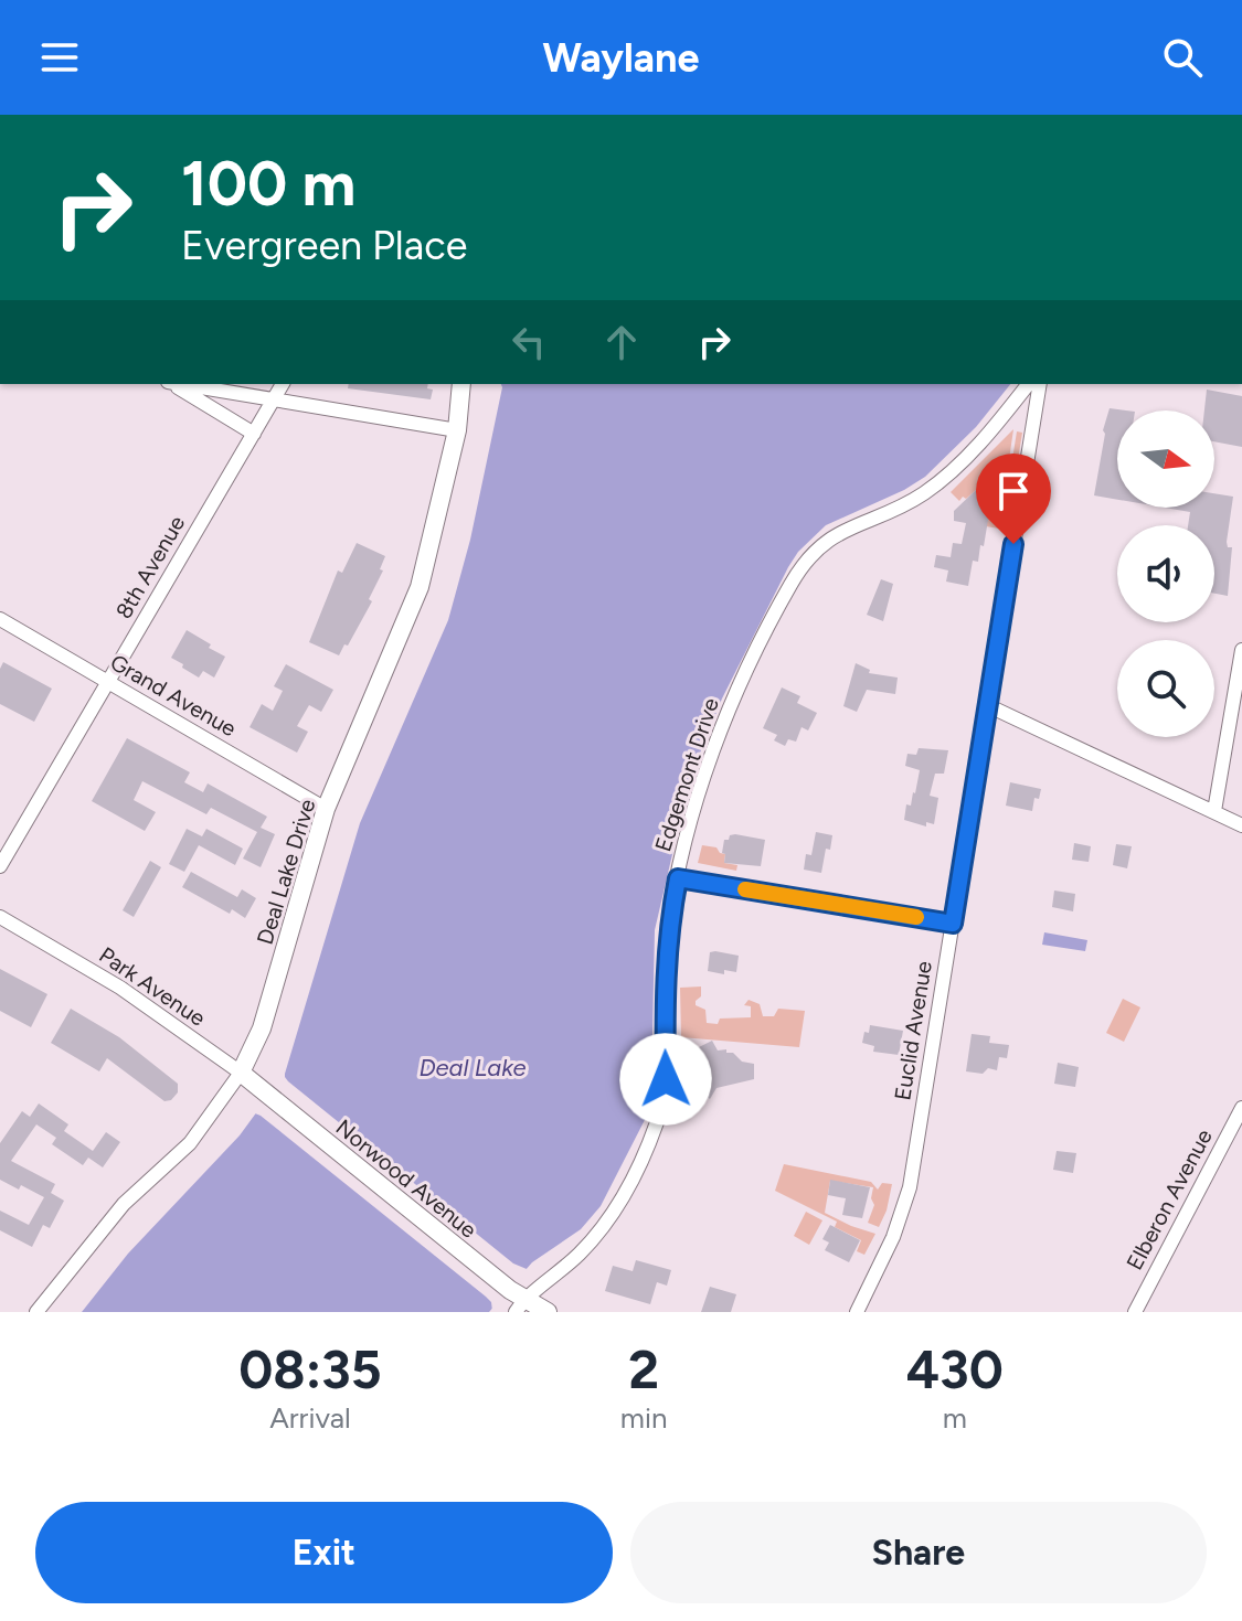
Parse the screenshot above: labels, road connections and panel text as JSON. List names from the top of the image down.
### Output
{
  "streets": {
    "main road": ["Deal Lake Drive", "Park Avenue", "Norwood Avenue"],
    "street": [
      "8th Avenue",
      "Grand Avenue",
      "Edgemont Drive",
      "Euclid Avenue",
      "Elberon Avenue"
    ]
  },
  "crossings": [
    ["8th Avenue", "Grand Avenue"],
    ["Grand Avenue", "Deal Lake Drive"],
    ["Edgemont Drive", "Norwood Avenue"],
    ["Deal Lake Drive", "Park Avenue"],
    ["Park Avenue", "Norwood Avenue"]
  ],
  "water": ["Deal Lake"],
  "north": "right",
  "page": {
    "header": "Waylane",
    "turn": ["100 m", "Evergreen Place"],
    "eta": [
      "08:35",
      "Arrival",
      "2",
      "min",
      "430",
      "m"
    ],
    "buttons": ["Exit", "Share"]
  }
}
